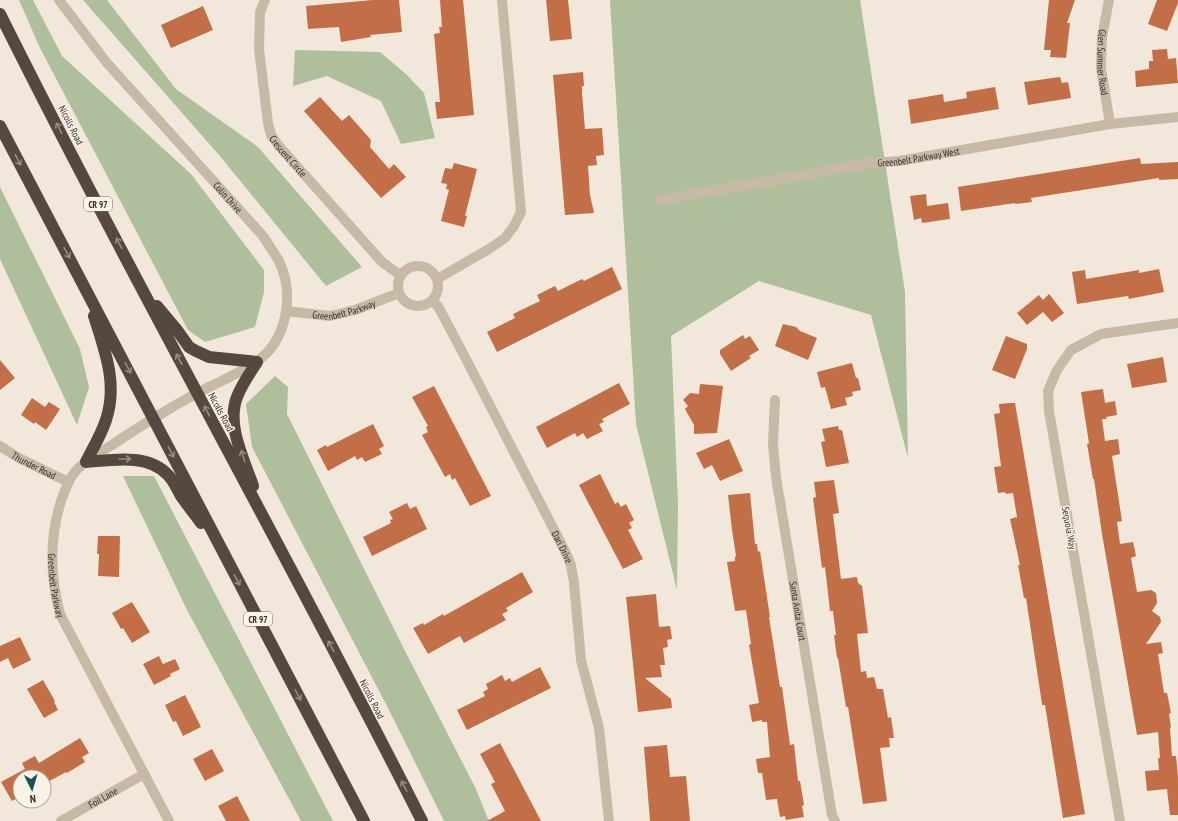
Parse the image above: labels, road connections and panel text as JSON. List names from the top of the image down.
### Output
{
  "streets": {
    "highway": ["Nicolls Road", "CR 97"],
    "street": [
      "Glen Summer Road",
      "Crescent Circle",
      "Greenbelt Parkway West",
      "Colin Drive",
      "Greenbelt Parkway",
      "Thunder Road",
      "Sequoia Way",
      "Dari Drive",
      "Santa Anita Court",
      "Foil Lane"
    ]
  },
  "crossings": [
    ["Glen Summer Road", "Greenbelt Parkway West"],
    ["Nicolls Road", "Colin Drive"],
    ["Nicolls Road", "Greenbelt Parkway"],
    ["Crescent Circle", "Greenbelt Parkway"],
    ["Crescent Circle", "Dari Drive"],
    ["Colin Drive", "Greenbelt Parkway"],
    ["CR 97", "Greenbelt Parkway"],
    ["Greenbelt Parkway", "Thunder Road"],
    ["Greenbelt Parkway", "Dari Drive"],
    ["Greenbelt Parkway", "Foil Lane"]
  ],
  "north": "bottom"
}
